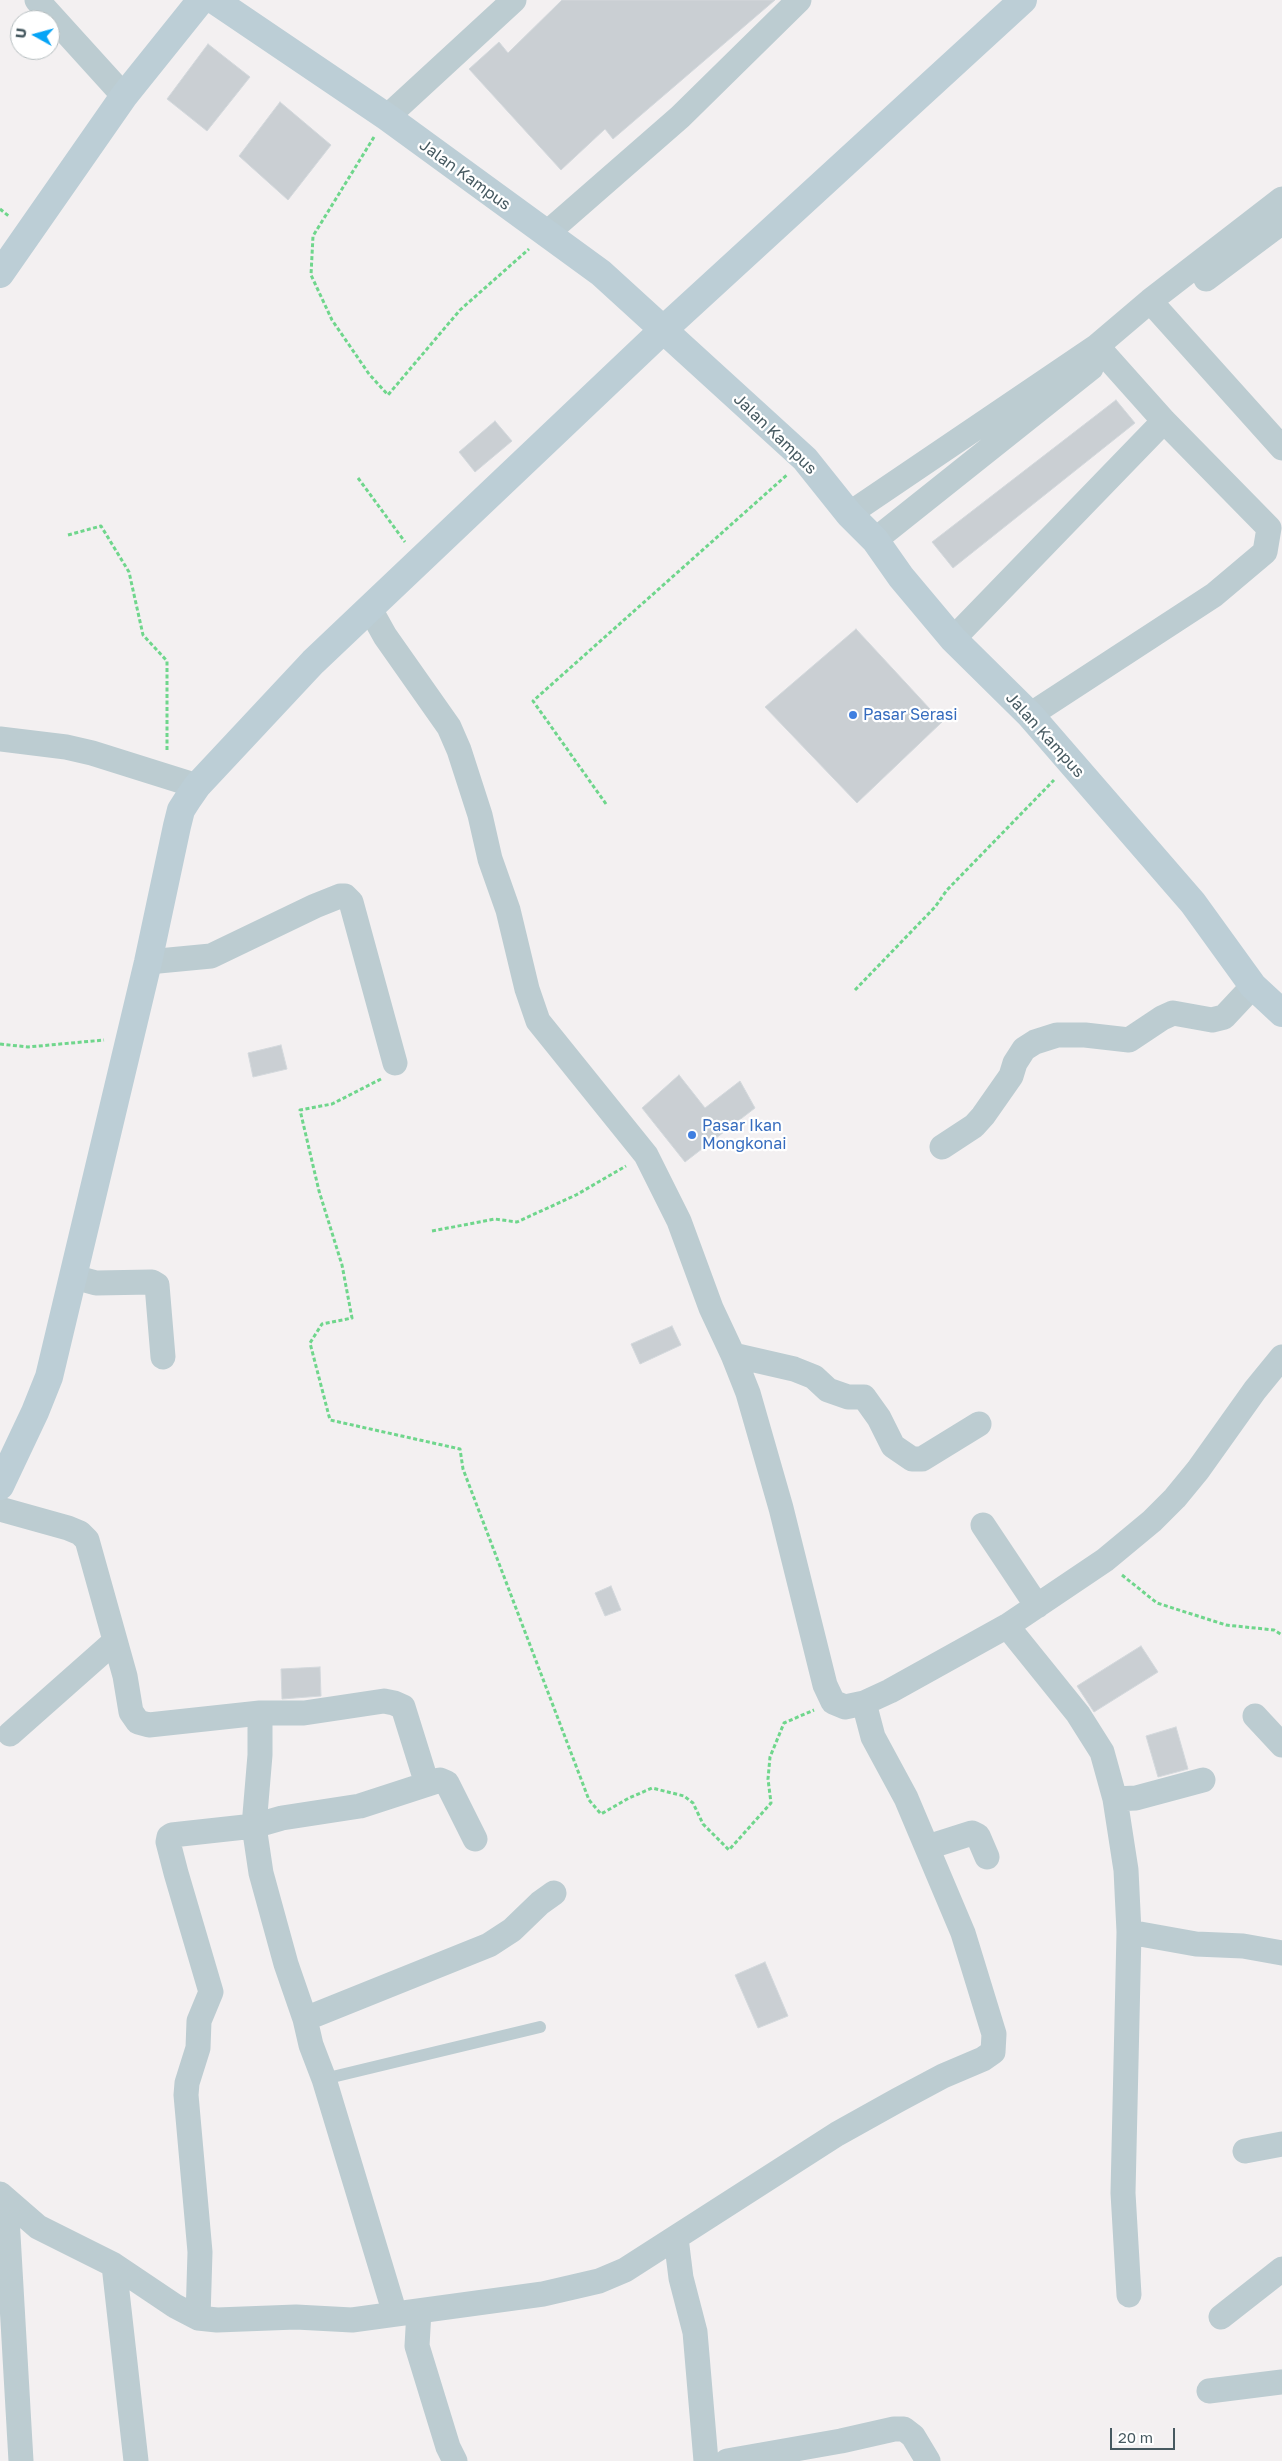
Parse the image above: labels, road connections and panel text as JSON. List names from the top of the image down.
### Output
{
  "streets": {
    "street": ["Jalan Kampus"]
  },
  "places": ["Pasar Serasi", "Pasar Ikan Mongkonai"],
  "scale_bar": "20 m",
  "north": "left"
}
